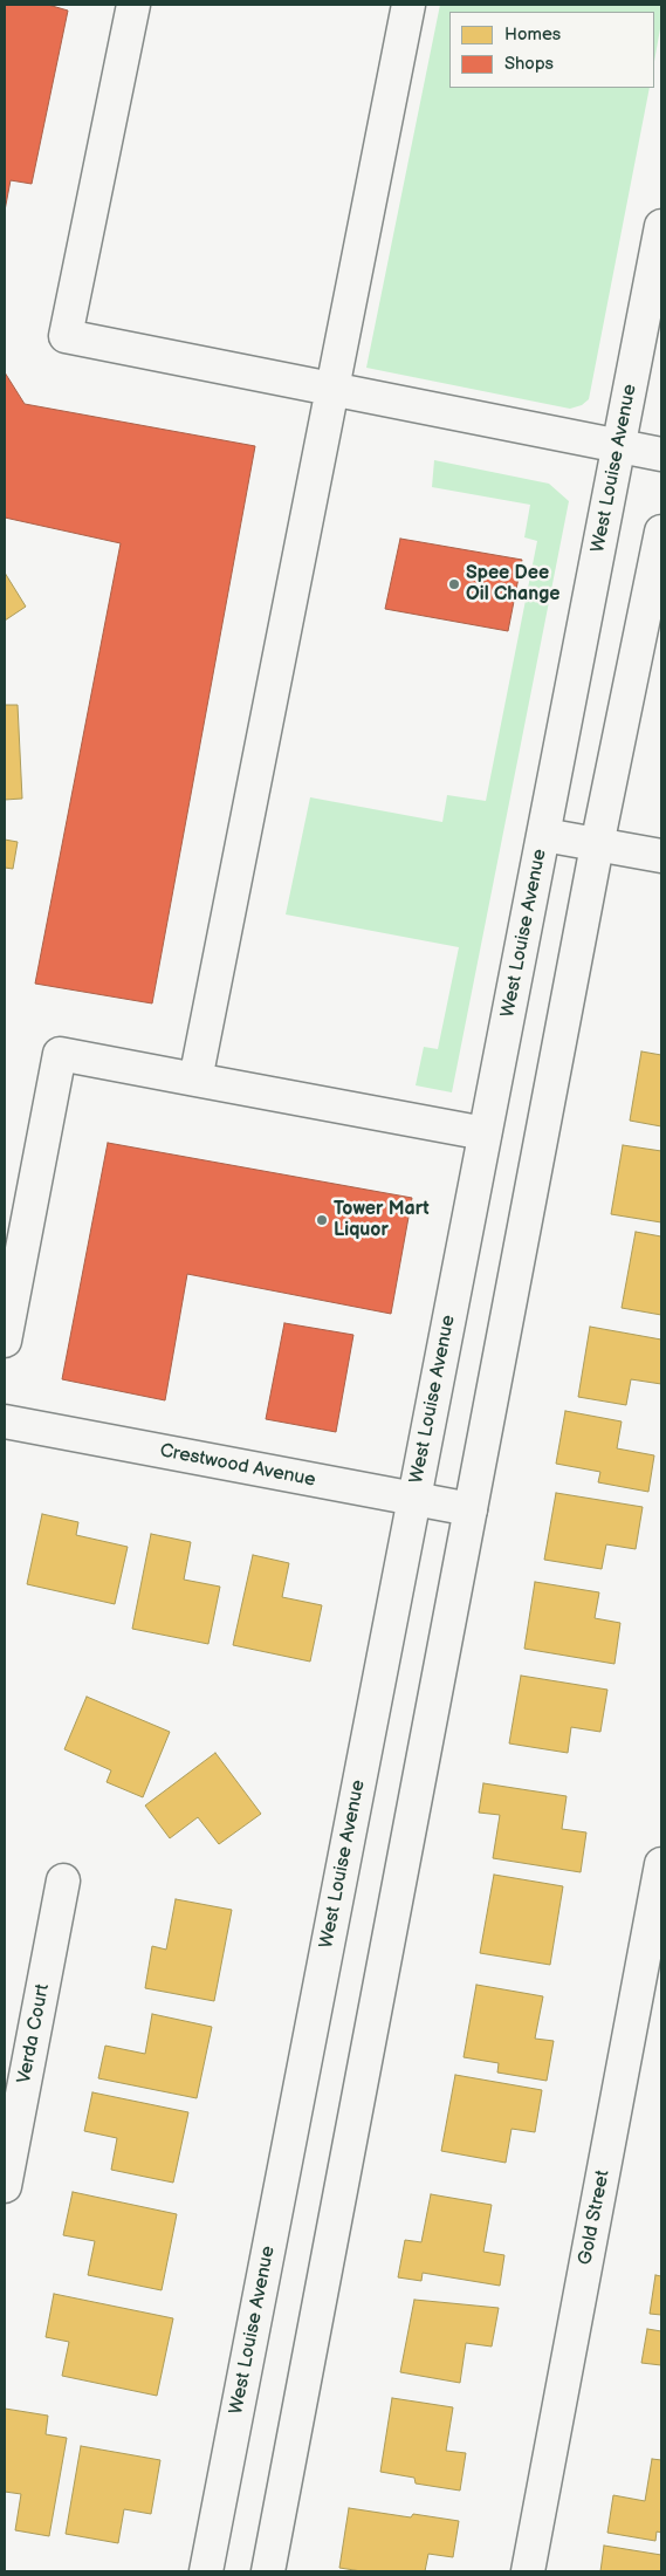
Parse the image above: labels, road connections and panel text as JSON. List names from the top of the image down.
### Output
{
  "streets": {
    "main road": [
      "West Louise Avenue",
      "Crestwood Avenue",
      "Verda Court",
      "Gold Street"
    ]
  },
  "crossings": [
    ["West Louise Avenue", "Crestwood Avenue"]
  ],
  "places": ["Spee Dee Oil Change", "Tower Mart Liquor"],
  "legend": ["Homes", "Shops"]
}
